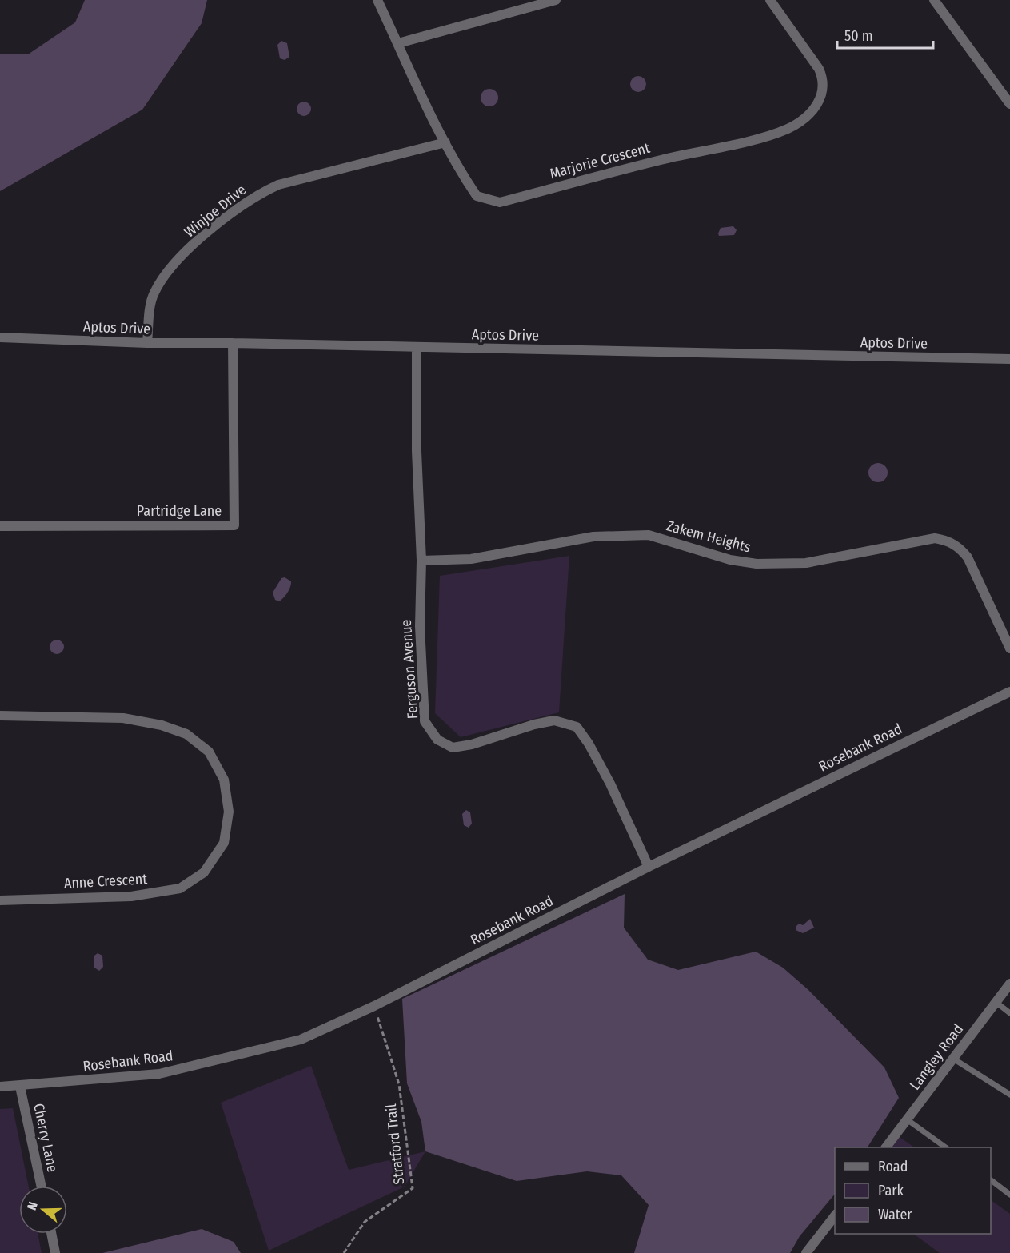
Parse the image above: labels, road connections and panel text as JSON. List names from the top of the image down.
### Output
{
  "streets": {
    "street": [
      "Marjorie Crescent",
      "Winjoe Drive",
      "Aptos Drive",
      "Partridge Lane",
      "Zakem Heights",
      "Ferguson Avenue",
      "Rosebank Road",
      "Anne Crescent",
      "Langley Road",
      "Cherry Lane"
    ],
    "path": ["Stratford Trail"]
  },
  "crossings": [
    ["Marjorie Crescent", "Winjoe Drive"],
    ["Winjoe Drive", "Aptos Drive"],
    ["Aptos Drive", "Partridge Lane"],
    ["Aptos Drive", "Ferguson Avenue"],
    ["Zakem Heights", "Ferguson Avenue"],
    ["Ferguson Avenue", "Rosebank Road"],
    ["Rosebank Road", "Cherry Lane"],
    ["Rosebank Road", "Stratford Trail"]
  ],
  "legend": ["Road", "Park", "Water"],
  "scale_bar": "50 m",
  "north": "left"
}
